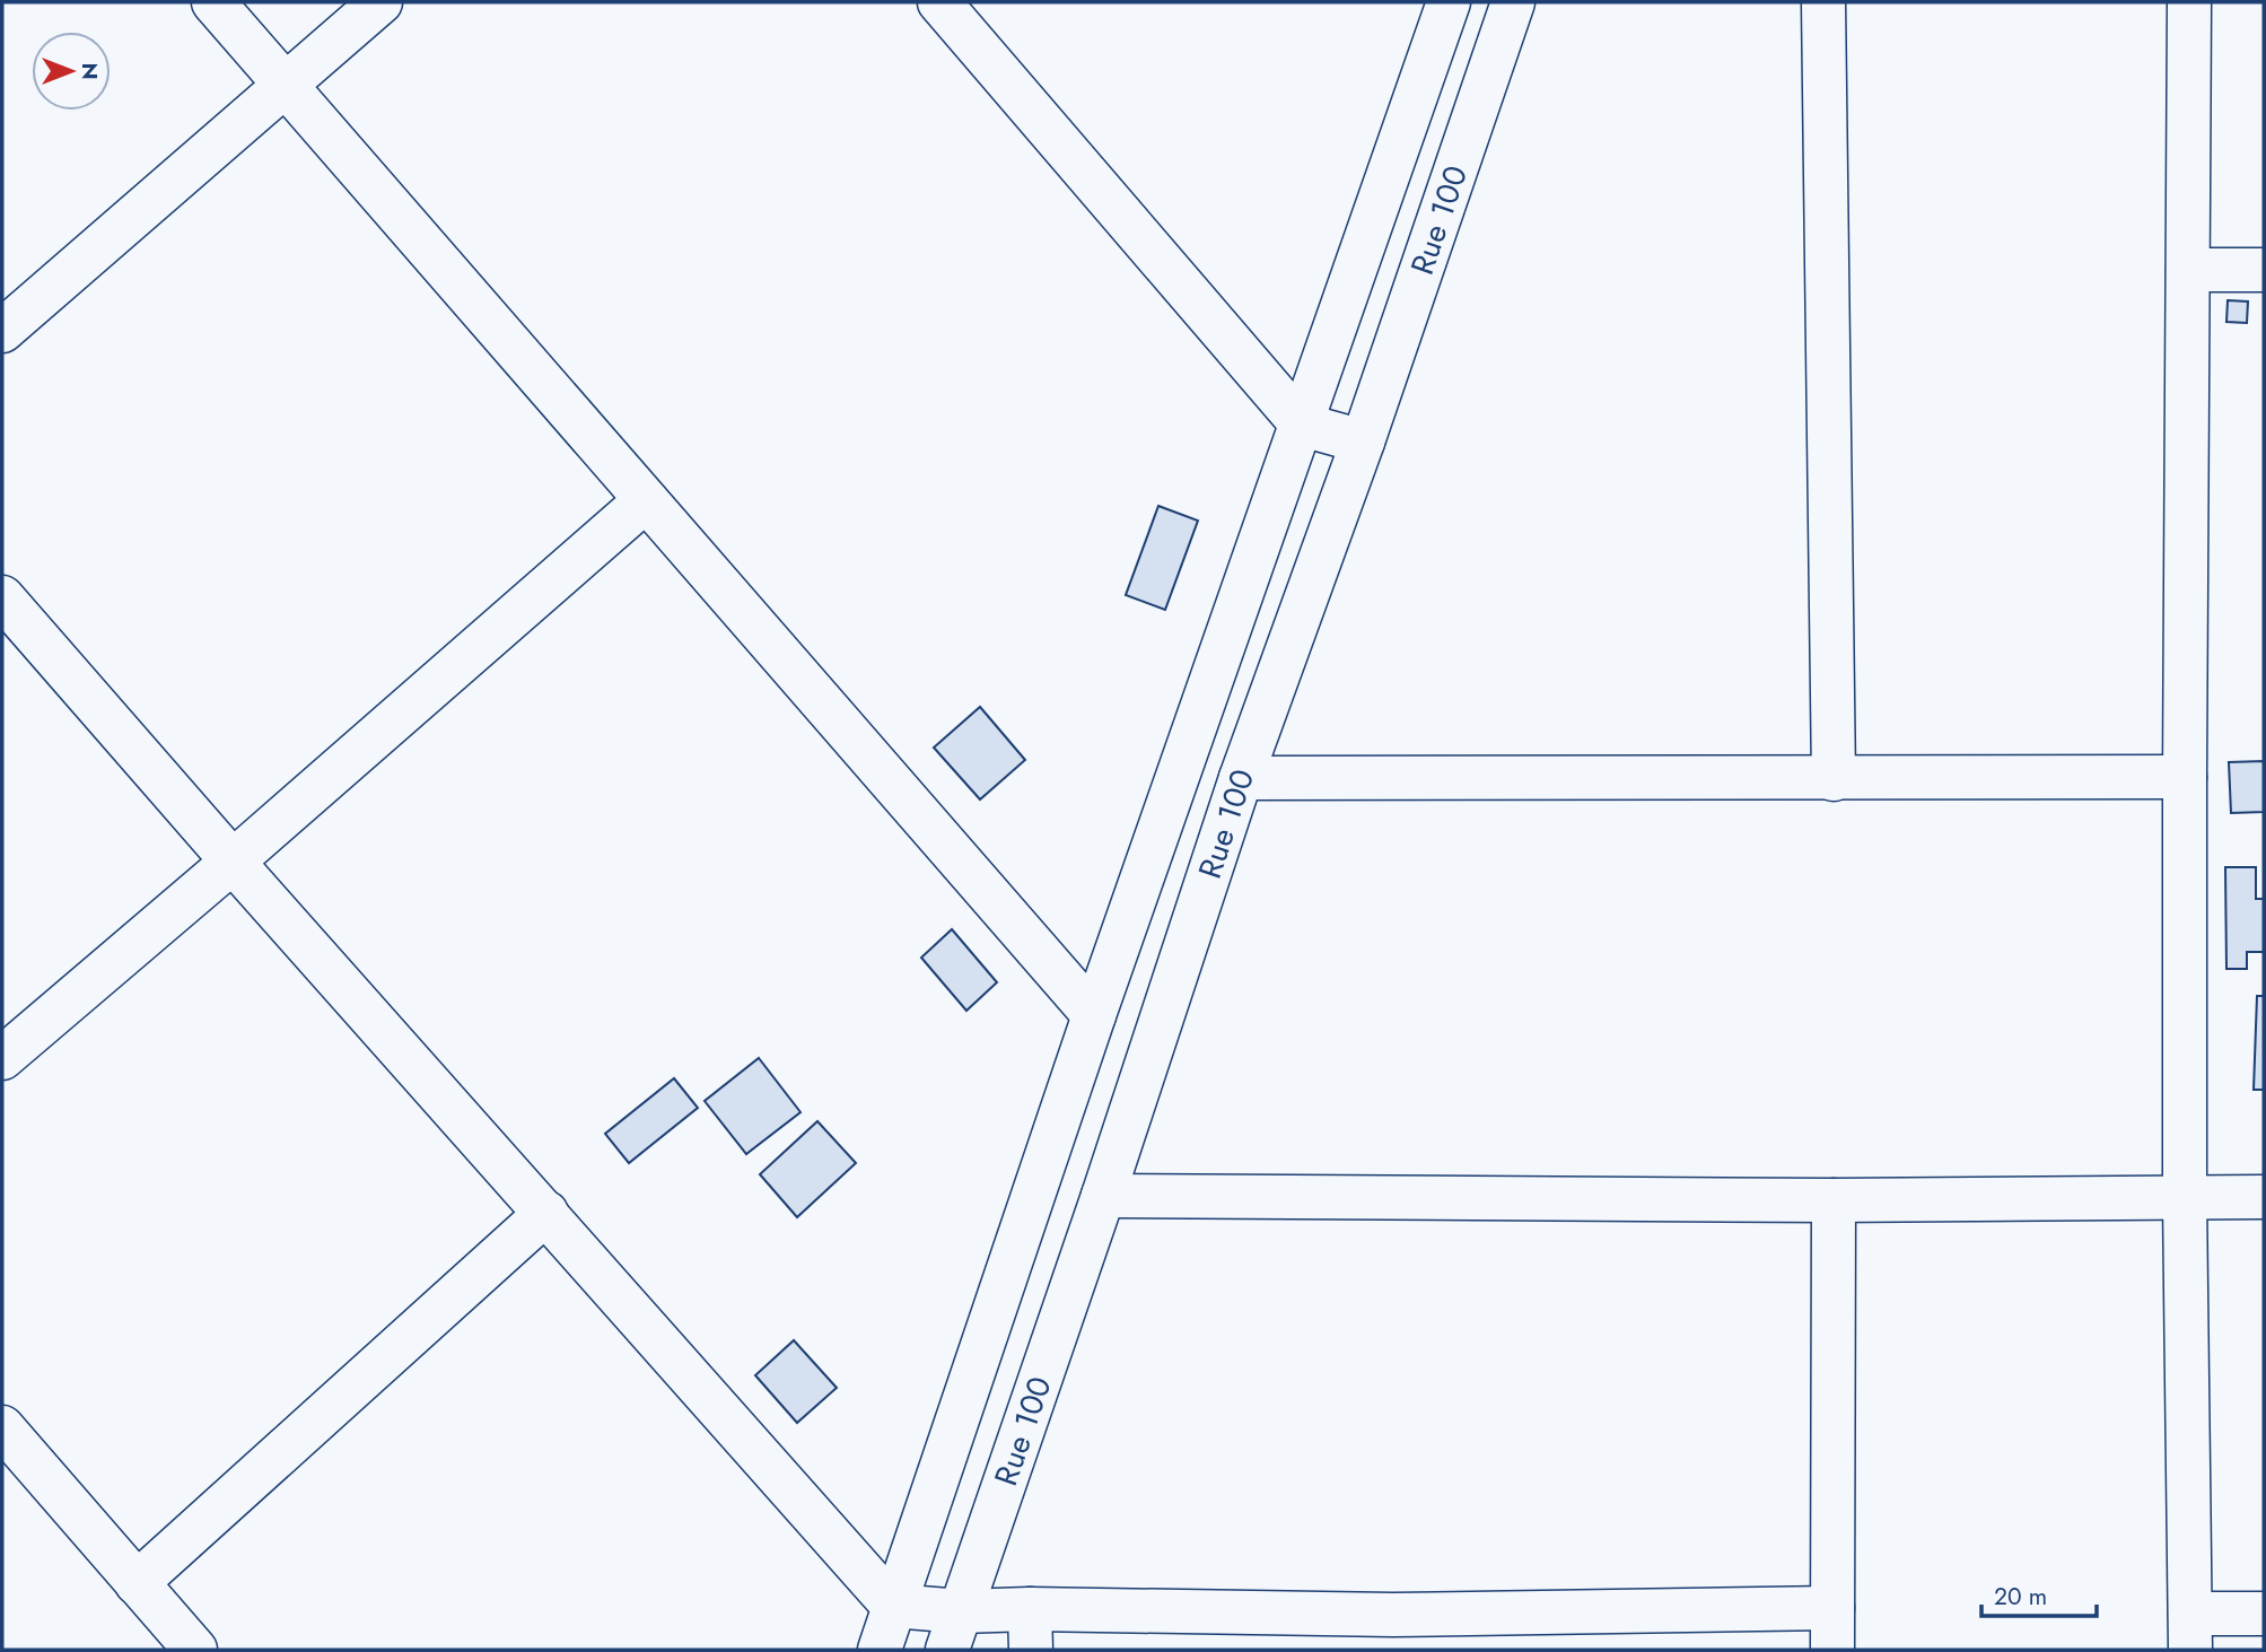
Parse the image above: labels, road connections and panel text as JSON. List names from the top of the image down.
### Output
{
  "streets": {
    "street": ["Rue 100"]
  },
  "scale_bar": "20 m",
  "north": "right"
}
